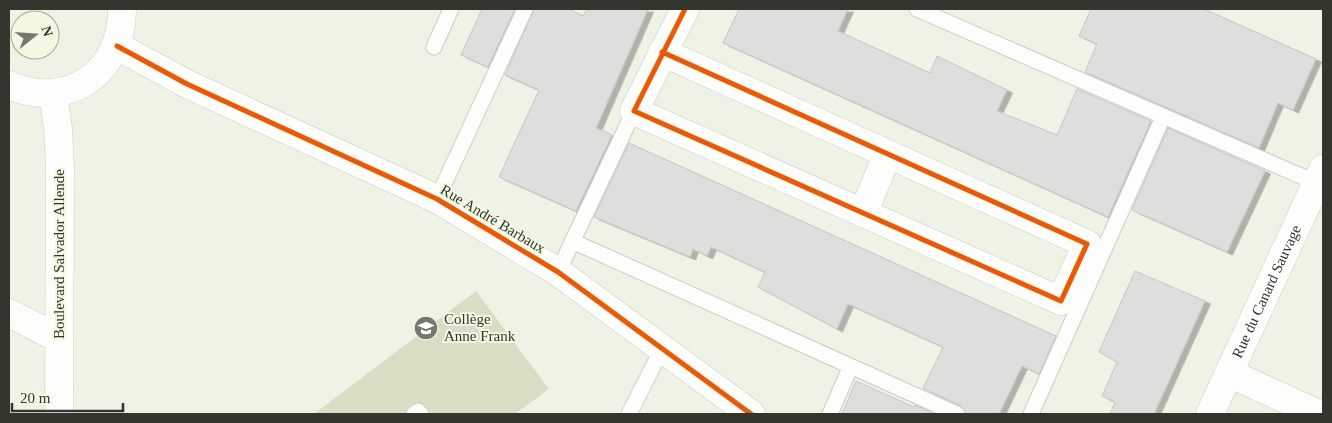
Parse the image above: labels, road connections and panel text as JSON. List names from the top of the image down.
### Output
{
  "streets": {
    "street": ["Rue André Barbaux", "Boulevard Salvador Allende", "Rue du Canard Sauvage"]
  },
  "places": {
    "school or university": ["Collège Anne Frank"]
  },
  "scale_bar": "20 m",
  "north": "right"
}
